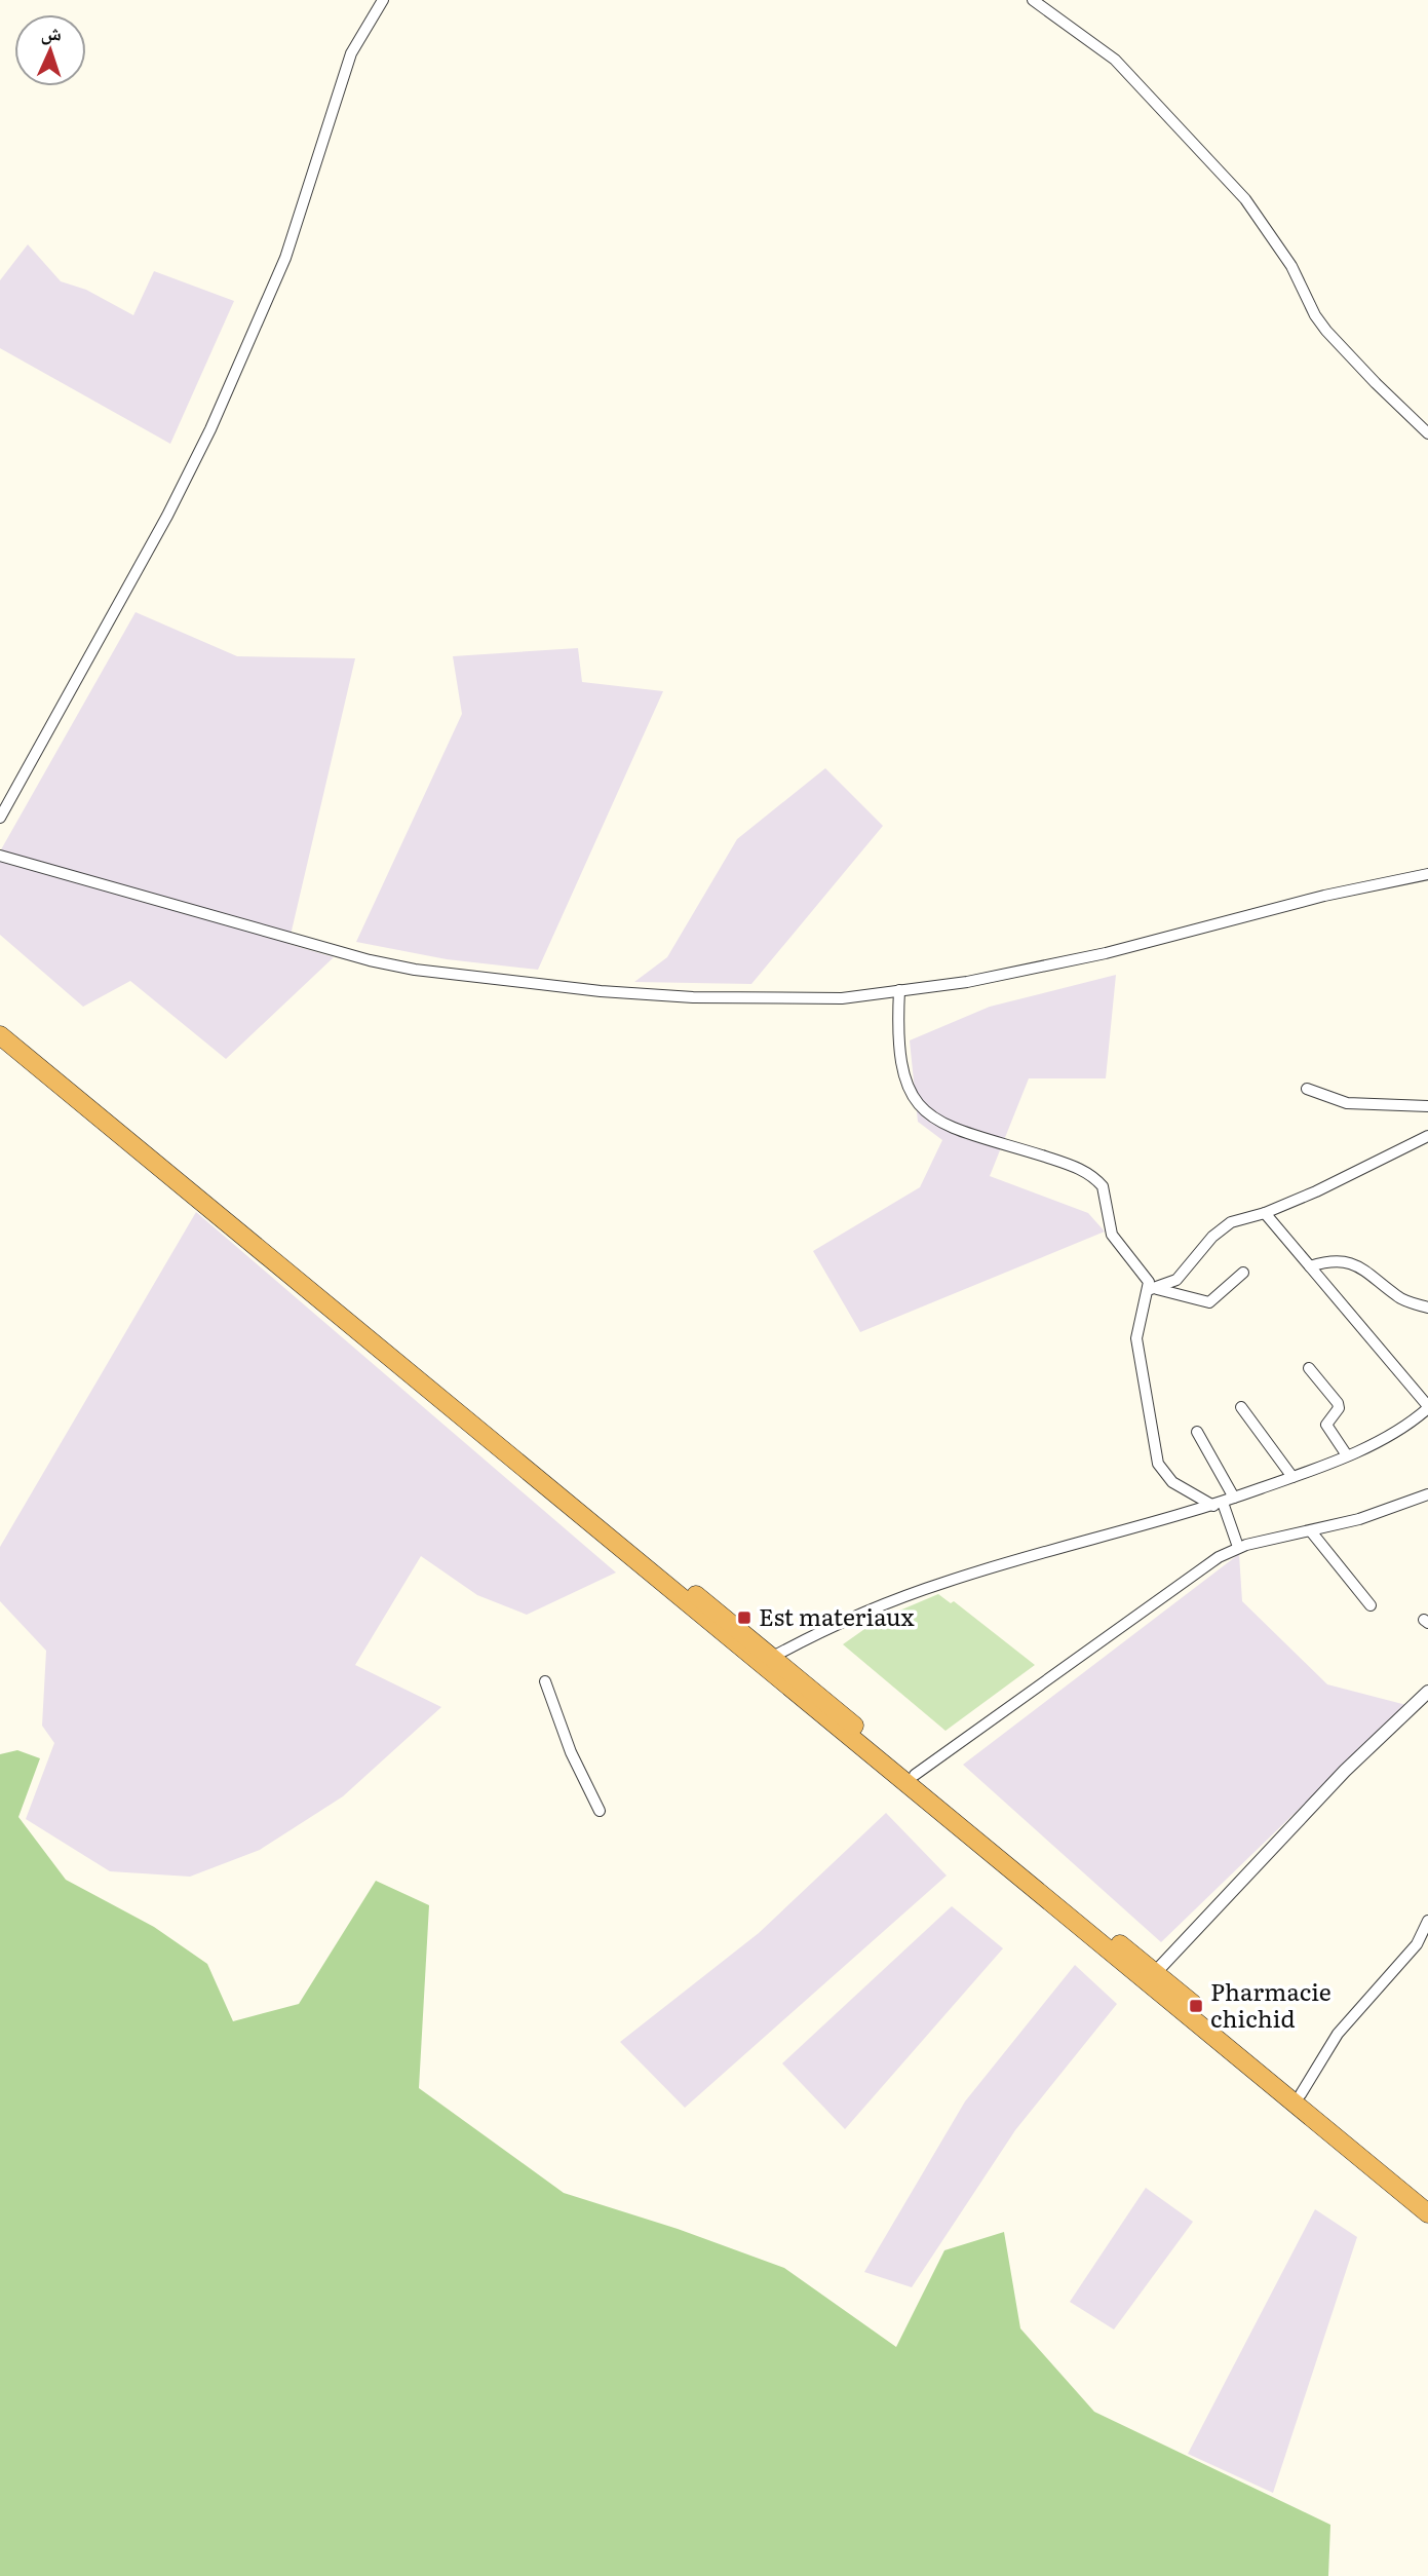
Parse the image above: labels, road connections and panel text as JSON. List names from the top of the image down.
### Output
{
  "places": {
    "transit": ["Est materiaux", "Pharmacie chichid"]
  },
  "north": "top"
}
